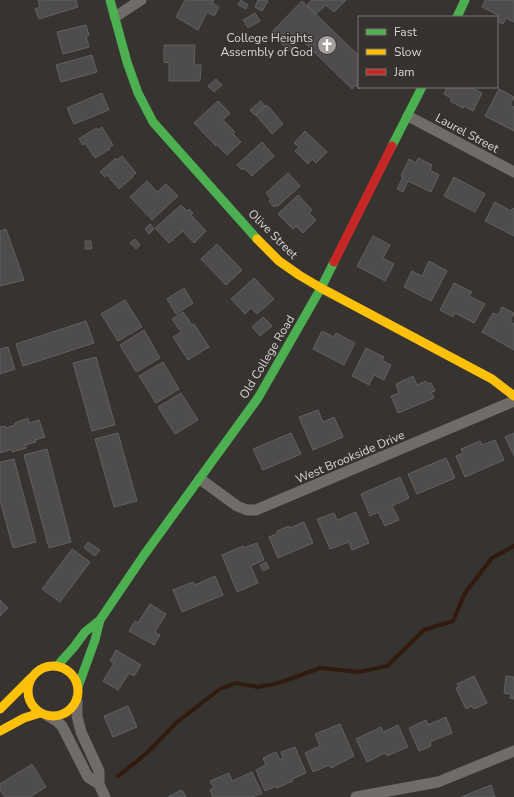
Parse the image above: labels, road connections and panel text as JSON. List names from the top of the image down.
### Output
{
  "streets": {
    "street": [
      "Laurel Street",
      "Olive Street",
      "Old College Road",
      "West Brookside Drive"
    ]
  },
  "crossings": [
    ["Laurel Street", "Old College Road"],
    ["Olive Street", "Old College Road"],
    ["Old College Road", "West Brookside Drive"]
  ],
  "places": {
    "church": ["College Heights Assembly of God"]
  },
  "legend": ["Fast", "Slow", "Jam"]
}
